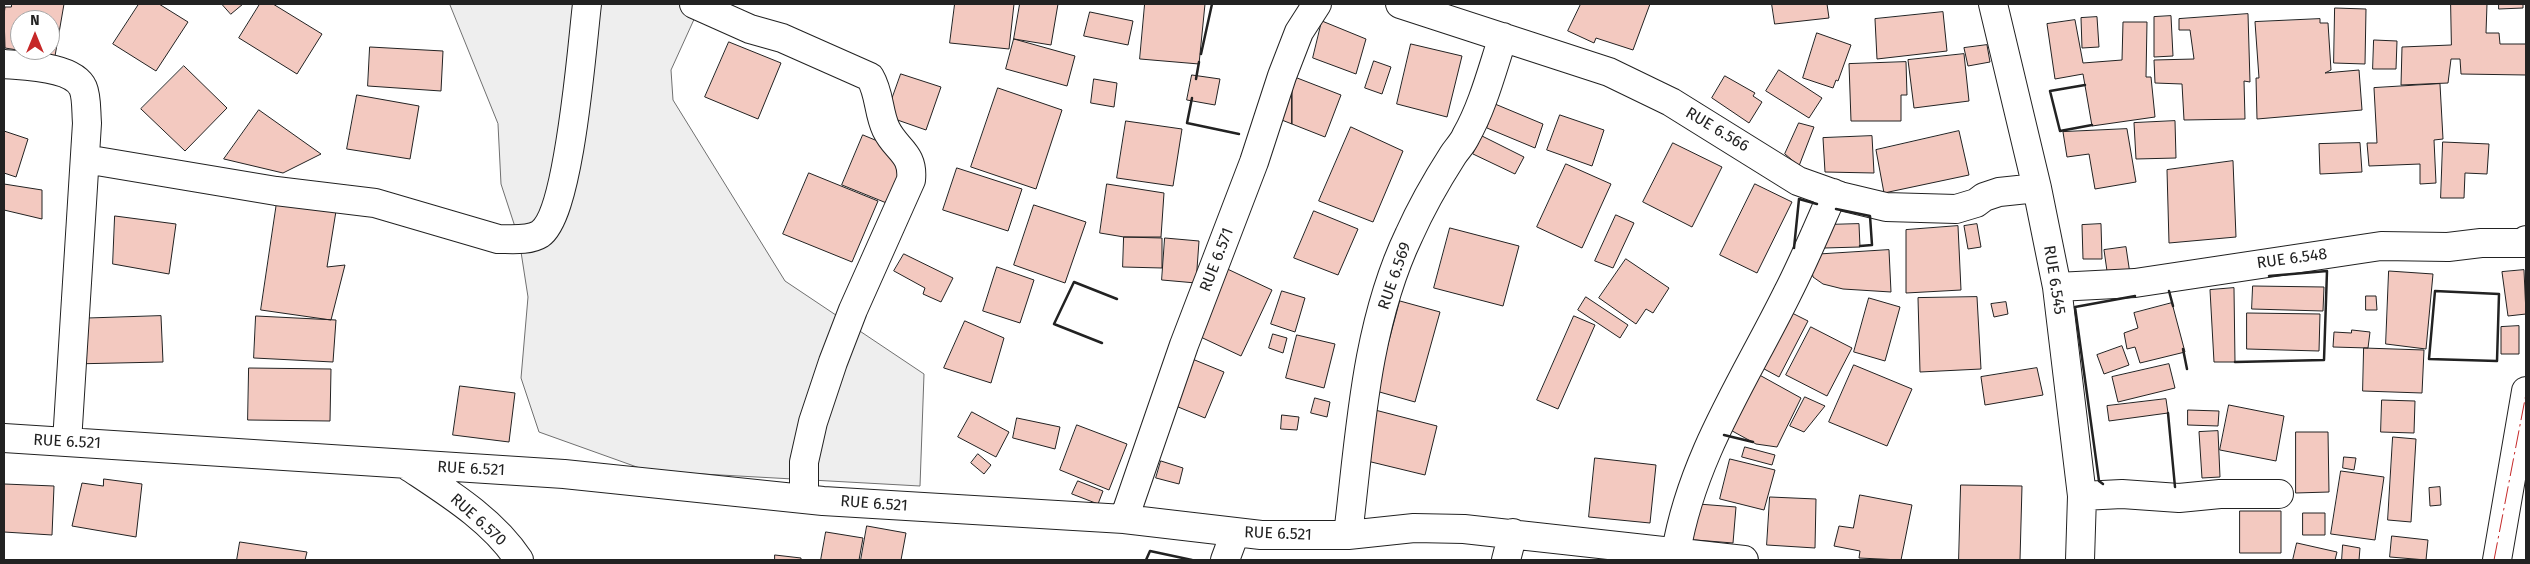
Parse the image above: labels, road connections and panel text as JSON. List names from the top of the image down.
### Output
{
  "streets": {
    "street": [
      "RUE 6.566",
      "RUE 6.548",
      "RUE 6.571",
      "RUE 6.569",
      "RUE 6.545",
      "RUE 6.521",
      "RUE 6.570"
    ]
  },
  "crossings": [
    ["RUE 6.566", "RUE 6.569"],
    ["RUE 6.566", "RUE 6.545"],
    ["RUE 6.548", "RUE 6.545"],
    ["RUE 6.571", "RUE 6.521"],
    ["RUE 6.569", "RUE 6.521"],
    ["RUE 6.521", "RUE 6.570"]
  ],
  "north": "top"
}
